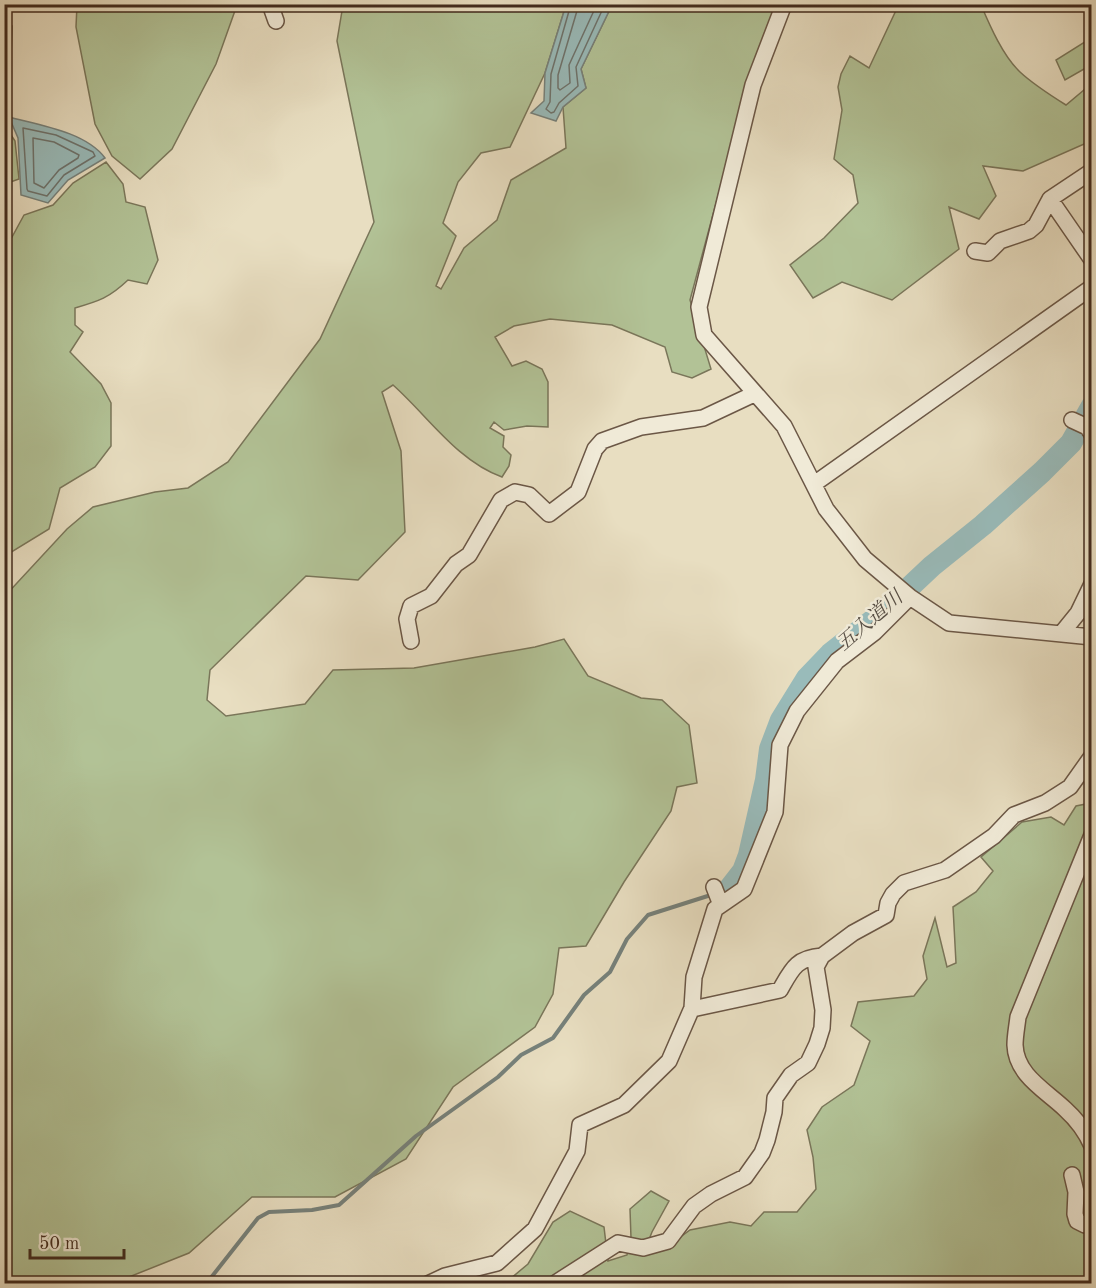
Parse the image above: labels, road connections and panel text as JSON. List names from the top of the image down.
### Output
{
  "water": ["五入道川"],
  "scale_bar": "50 m"
}
